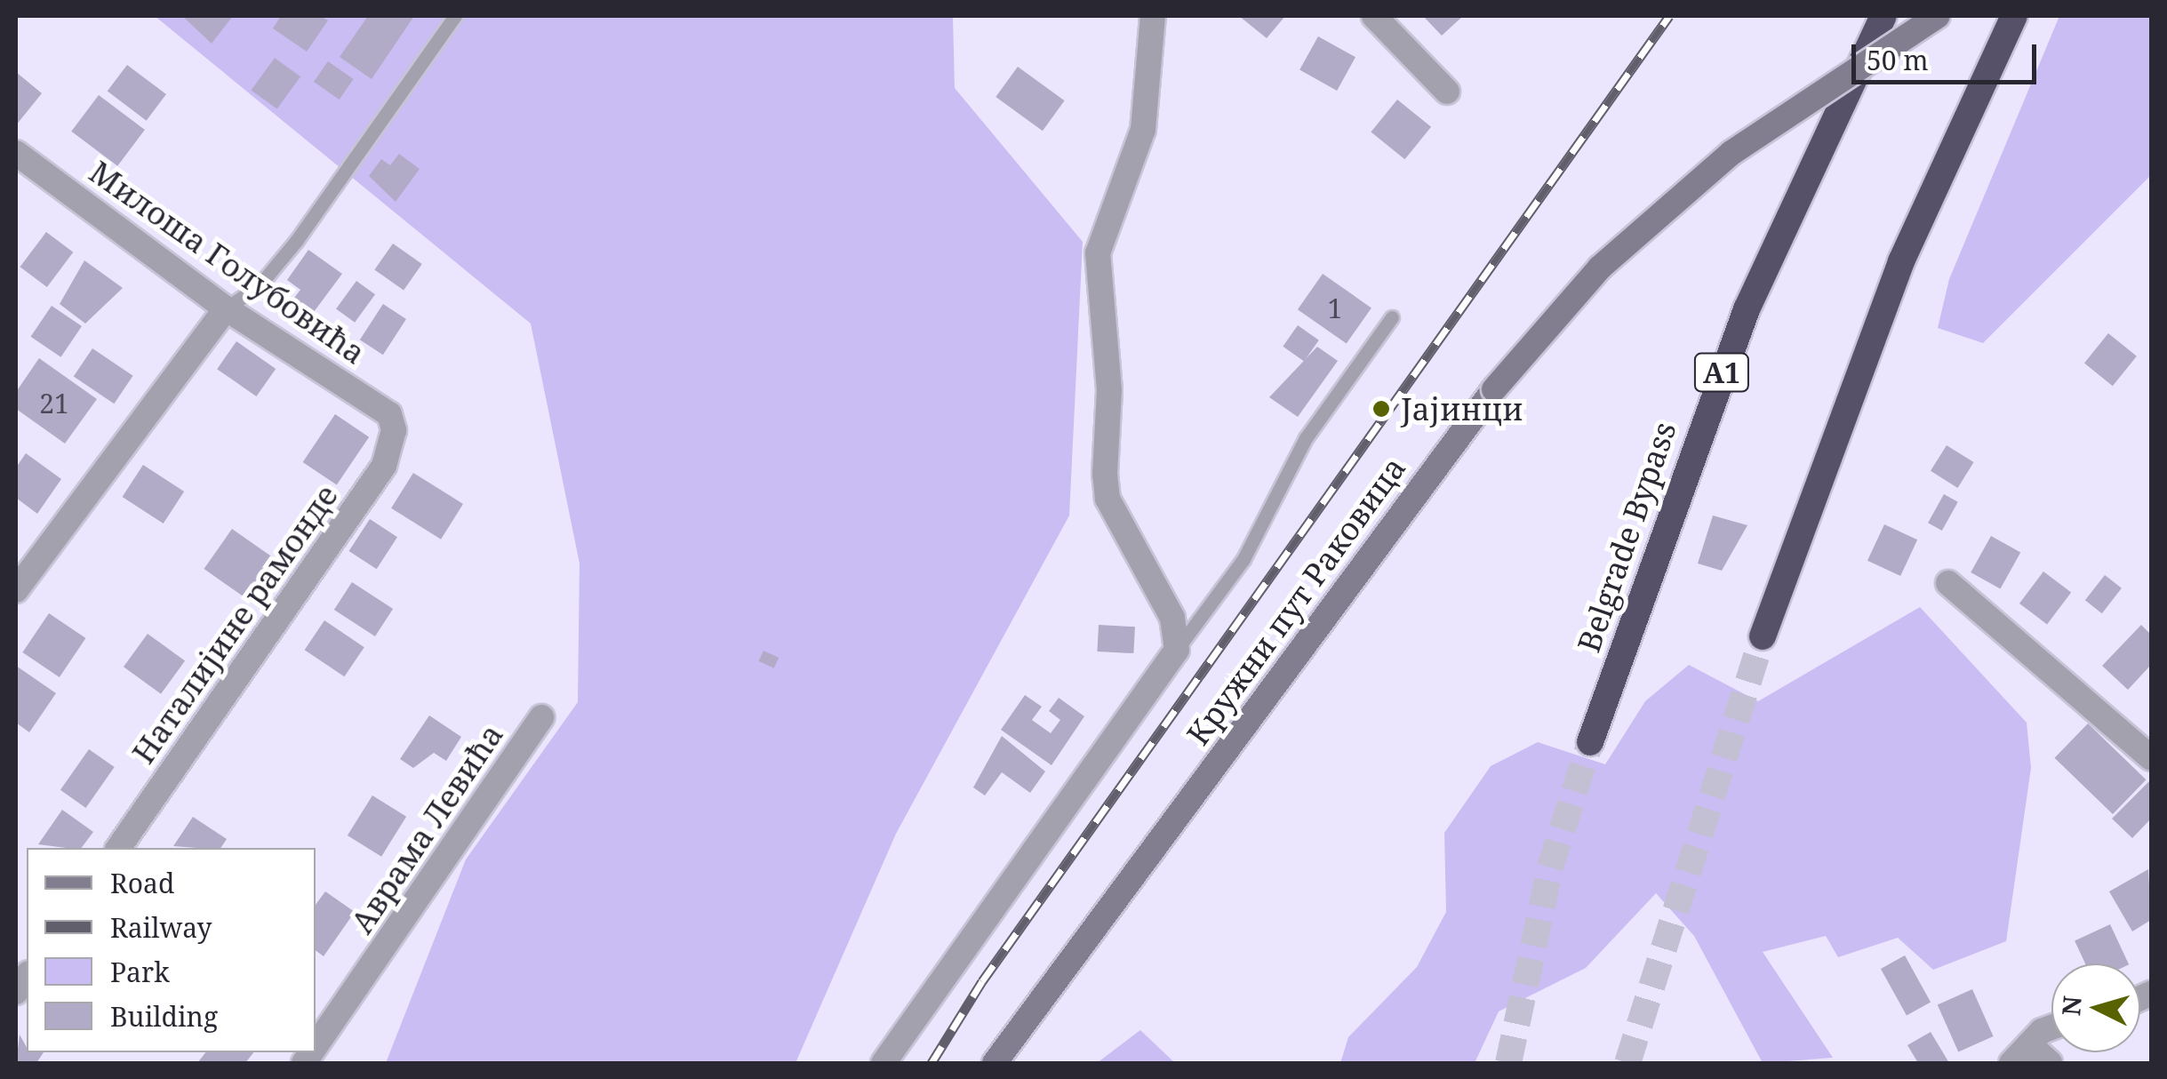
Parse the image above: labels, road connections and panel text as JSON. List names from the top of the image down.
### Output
{
  "streets": {
    "highway": ["A1", "Belgrade Bypass"],
    "main road": ["Кружни пут Раковица"],
    "street": ["Милоша Голубовића", "Наталијине рамонде", "Аврама Левића"]
  },
  "crossings": [
    ["Милоша Голубовића", "Наталијине рамонде"]
  ],
  "places": ["Јајинци"],
  "house_numbers": ["1", "21"],
  "legend": [
    "Road",
    "Railway",
    "Park",
    "Building"
  ],
  "scale_bar": "50 m",
  "north": "left"
}
